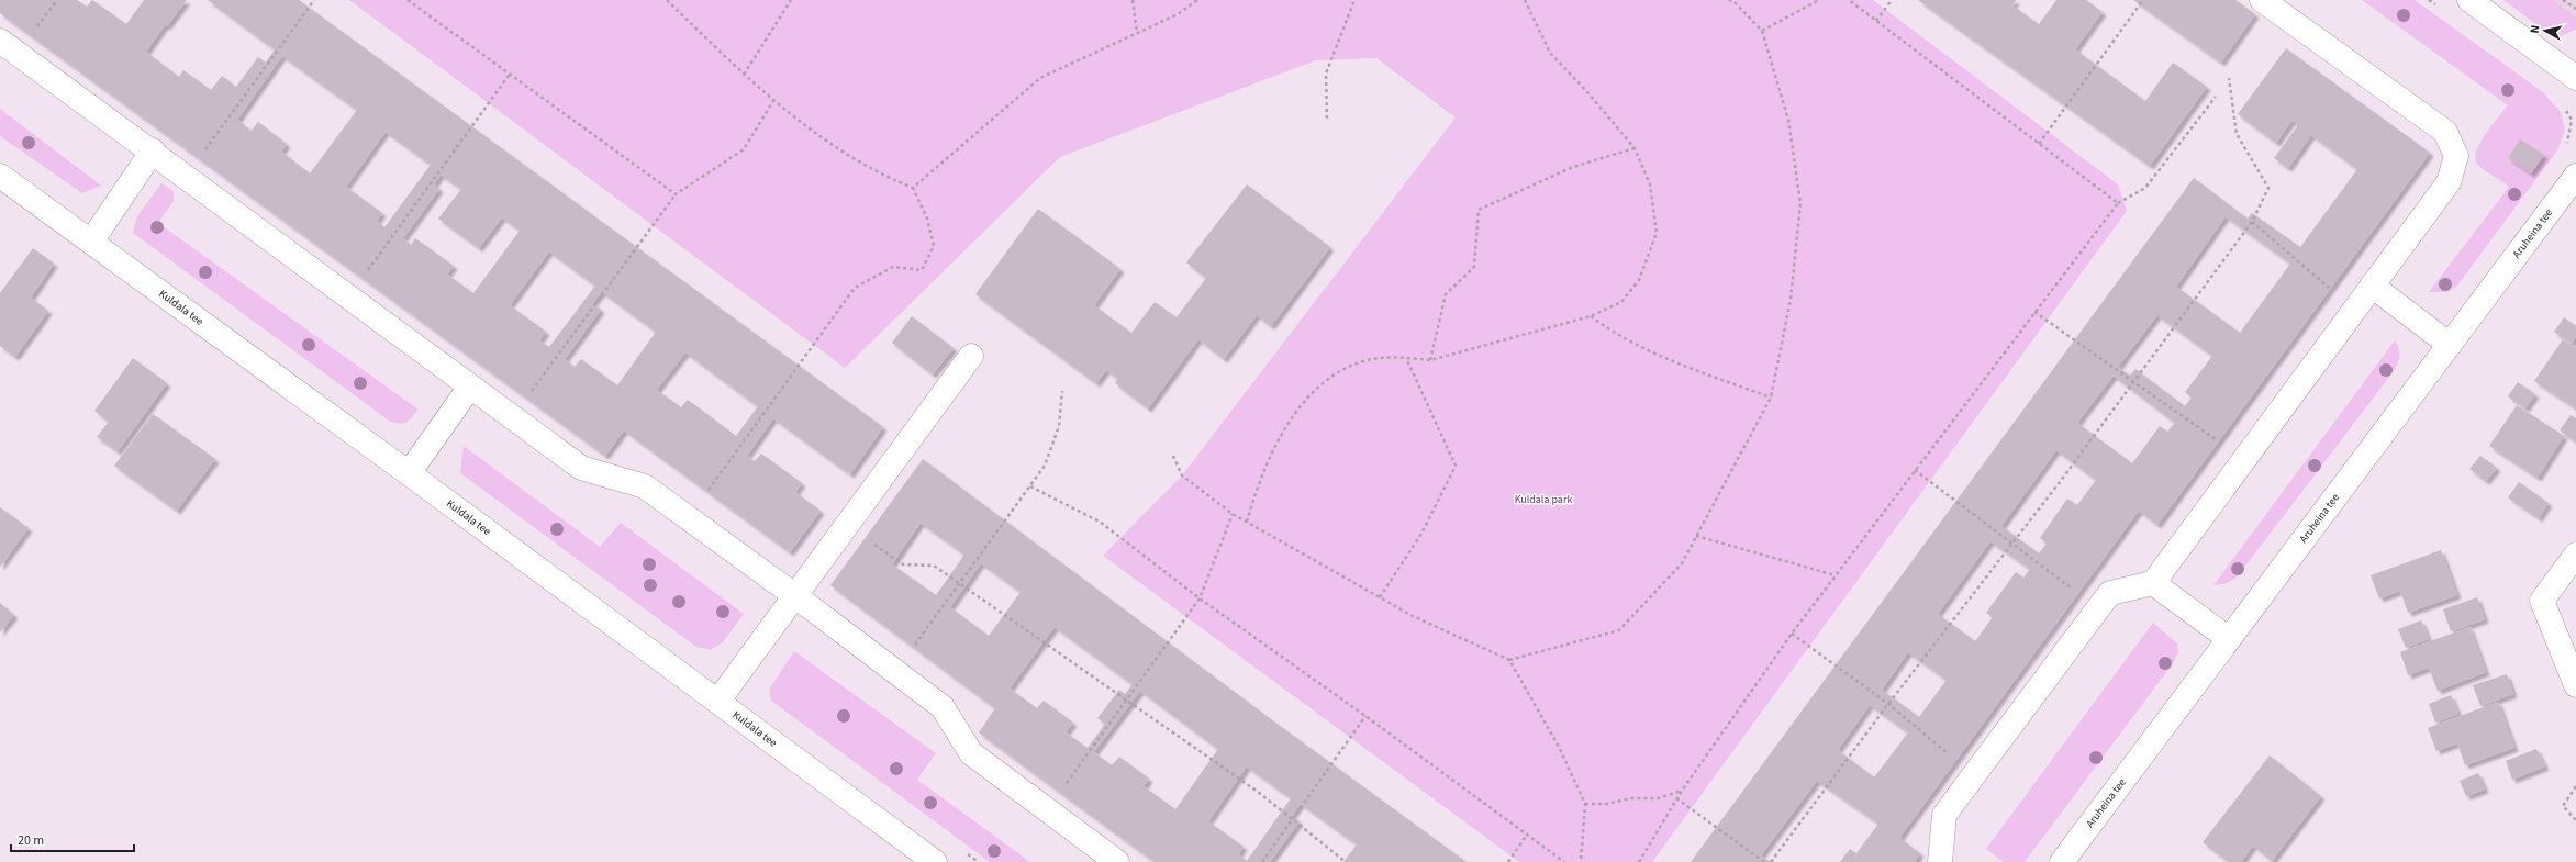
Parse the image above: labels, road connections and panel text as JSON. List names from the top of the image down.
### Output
{
  "streets": {
    "street": ["Aruheina tee", "Kuldala tee"]
  },
  "parks": ["Kuldala park"],
  "scale_bar": "20 m",
  "north": "left"
}
